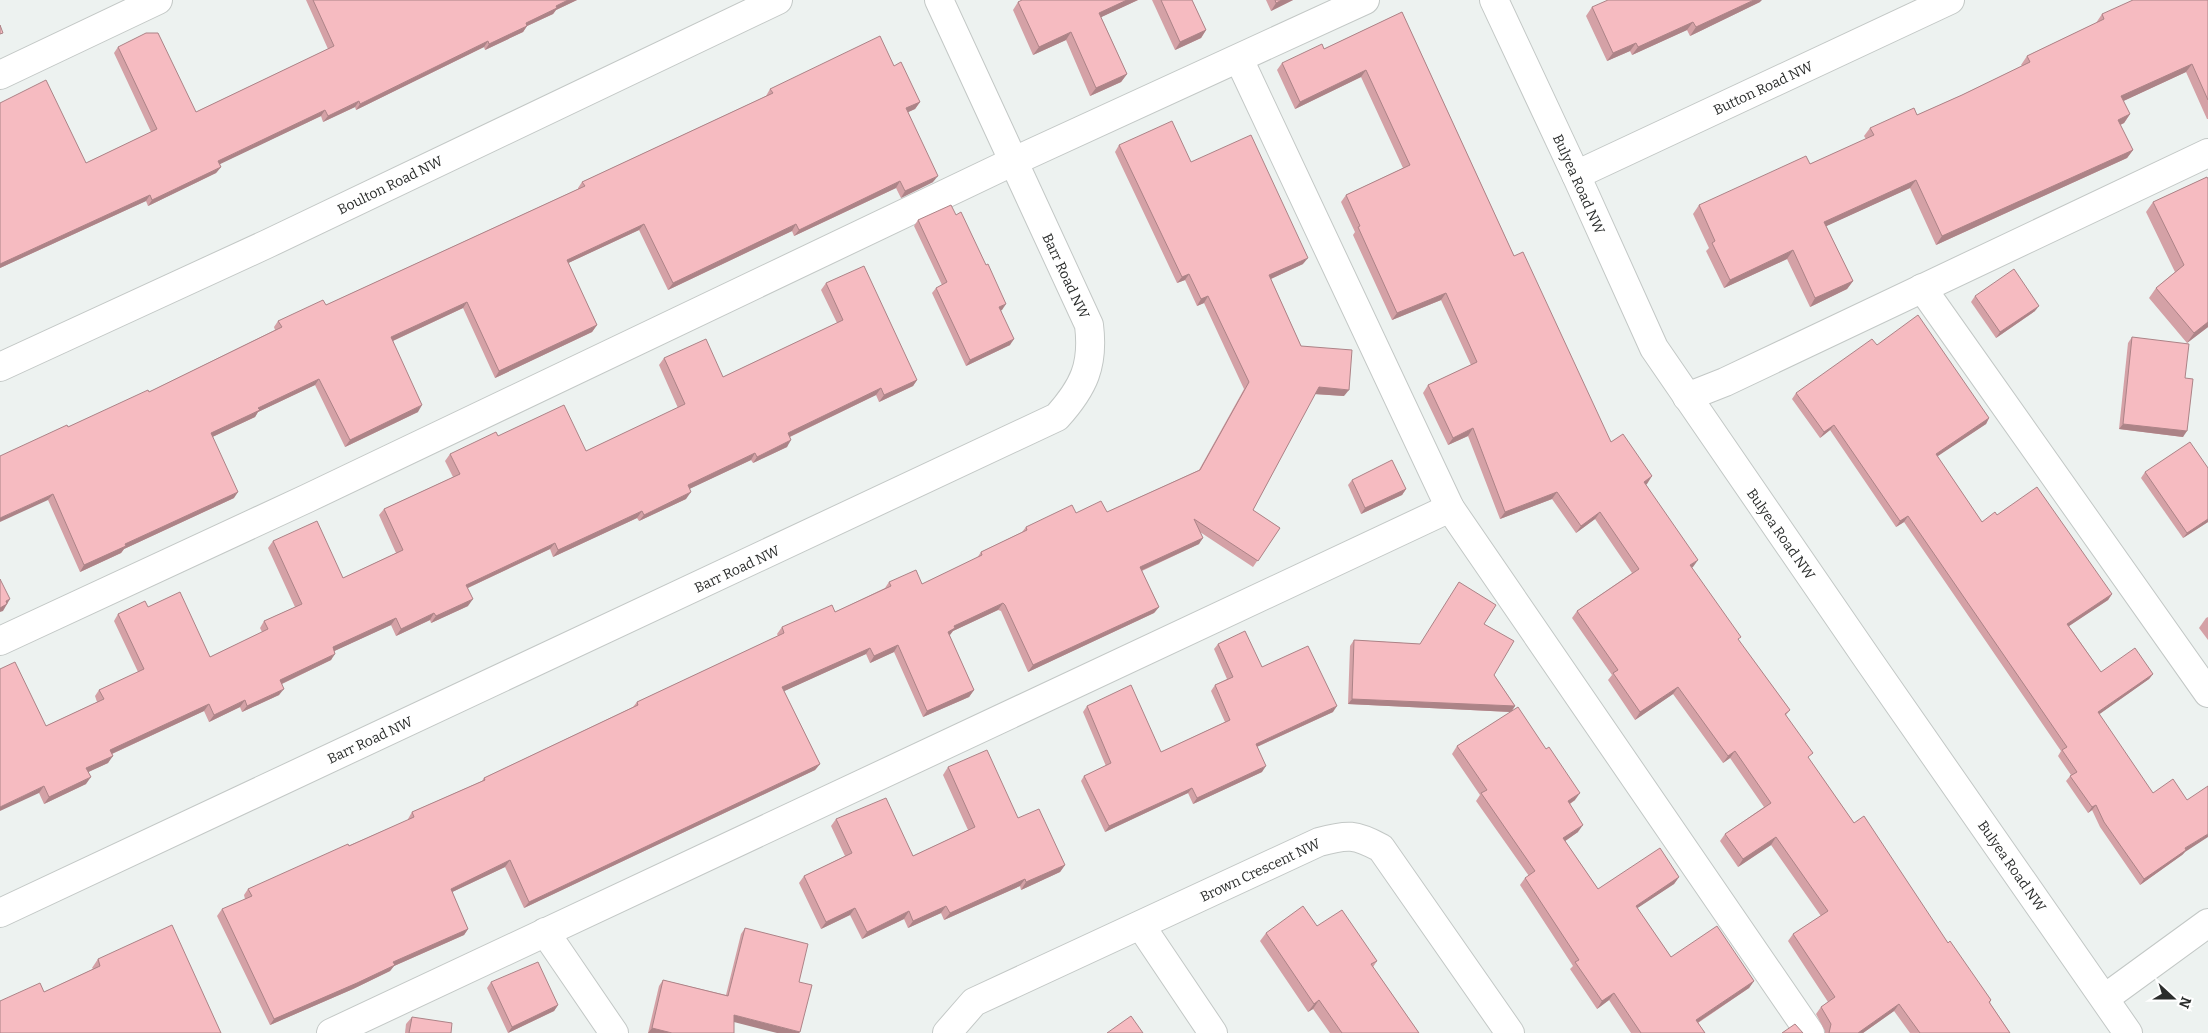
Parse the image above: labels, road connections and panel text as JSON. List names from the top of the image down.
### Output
{
  "streets": {
    "street": [
      "Button Road NW",
      "Bulyea Road NW",
      "Boulton Road NW",
      "Barr Road NW",
      "Brown Crescent NW"
    ]
  },
  "crossings": [
    ["Button Road NW", "Bulyea Road NW"]
  ],
  "north": "right"
}
